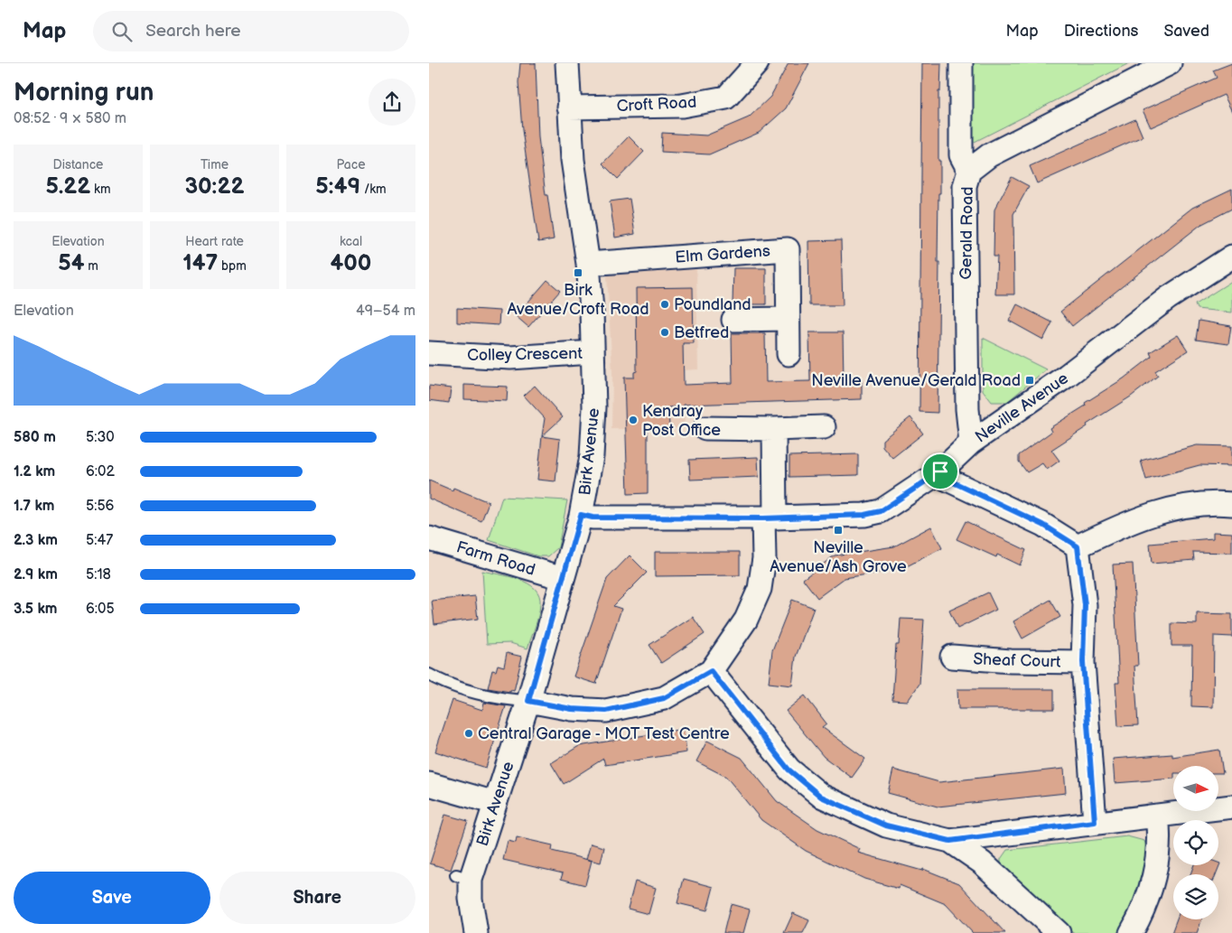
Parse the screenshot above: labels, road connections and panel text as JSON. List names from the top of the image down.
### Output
{
  "streets": {
    "street": [
      "Croft Road",
      "Gerald Road",
      "Elm Gardens",
      "Colley Crescent",
      "Neville Avenue",
      "Birk Avenue",
      "Farm Road",
      "Sheaf Court"
    ]
  },
  "crossings": [
    ["Croft Road", "Birk Avenue"],
    ["Gerald Road", "Neville Avenue"],
    ["Elm Gardens", "Birk Avenue"],
    ["Colley Crescent", "Birk Avenue"],
    ["Neville Avenue", "Birk Avenue"],
    ["Birk Avenue", "Farm Road"]
  ],
  "places": {
    "transit": ["Birk Avenue/Croft Road", "Neville Avenue/Gerald Road", "Neville Avenue/Ash Grove"],
    "other": [
      "Poundland",
      "Betfred",
      "Kendray Post Office",
      "Central Garage - MOT Test Centre"
    ]
  },
  "north": "right",
  "page": {
    "header": "Map",
    "search": "Search here",
    "nav": ["Map", "Directions", "Saved"],
    "heading": ["Morning run", "08:52 · 9 × 580 m"],
    "stats": [
      ["Distance", "5.22 km"],
      ["Time", "30:22"],
      ["Pace", "5:49 /km"],
      ["Elevation", "54 m"],
      ["Heart rate", "147 bpm"],
      ["kcal", "400"]
    ],
    "chart": ["Elevation", "49–54 m"],
    "list": [
      {
        "name": "580 m",
        "note": "5:30"
      },
      {
        "name": "1.2 km",
        "note": "6:02"
      },
      {
        "name": "1.7 km",
        "note": "5:56"
      },
      {
        "name": "2.3 km",
        "note": "5:47"
      },
      {
        "name": "2.9 km",
        "note": "5:18"
      },
      {
        "name": "3.5 km",
        "note": "6:05"
      }
    ],
    "buttons": ["Save", "Share"]
  }
}
